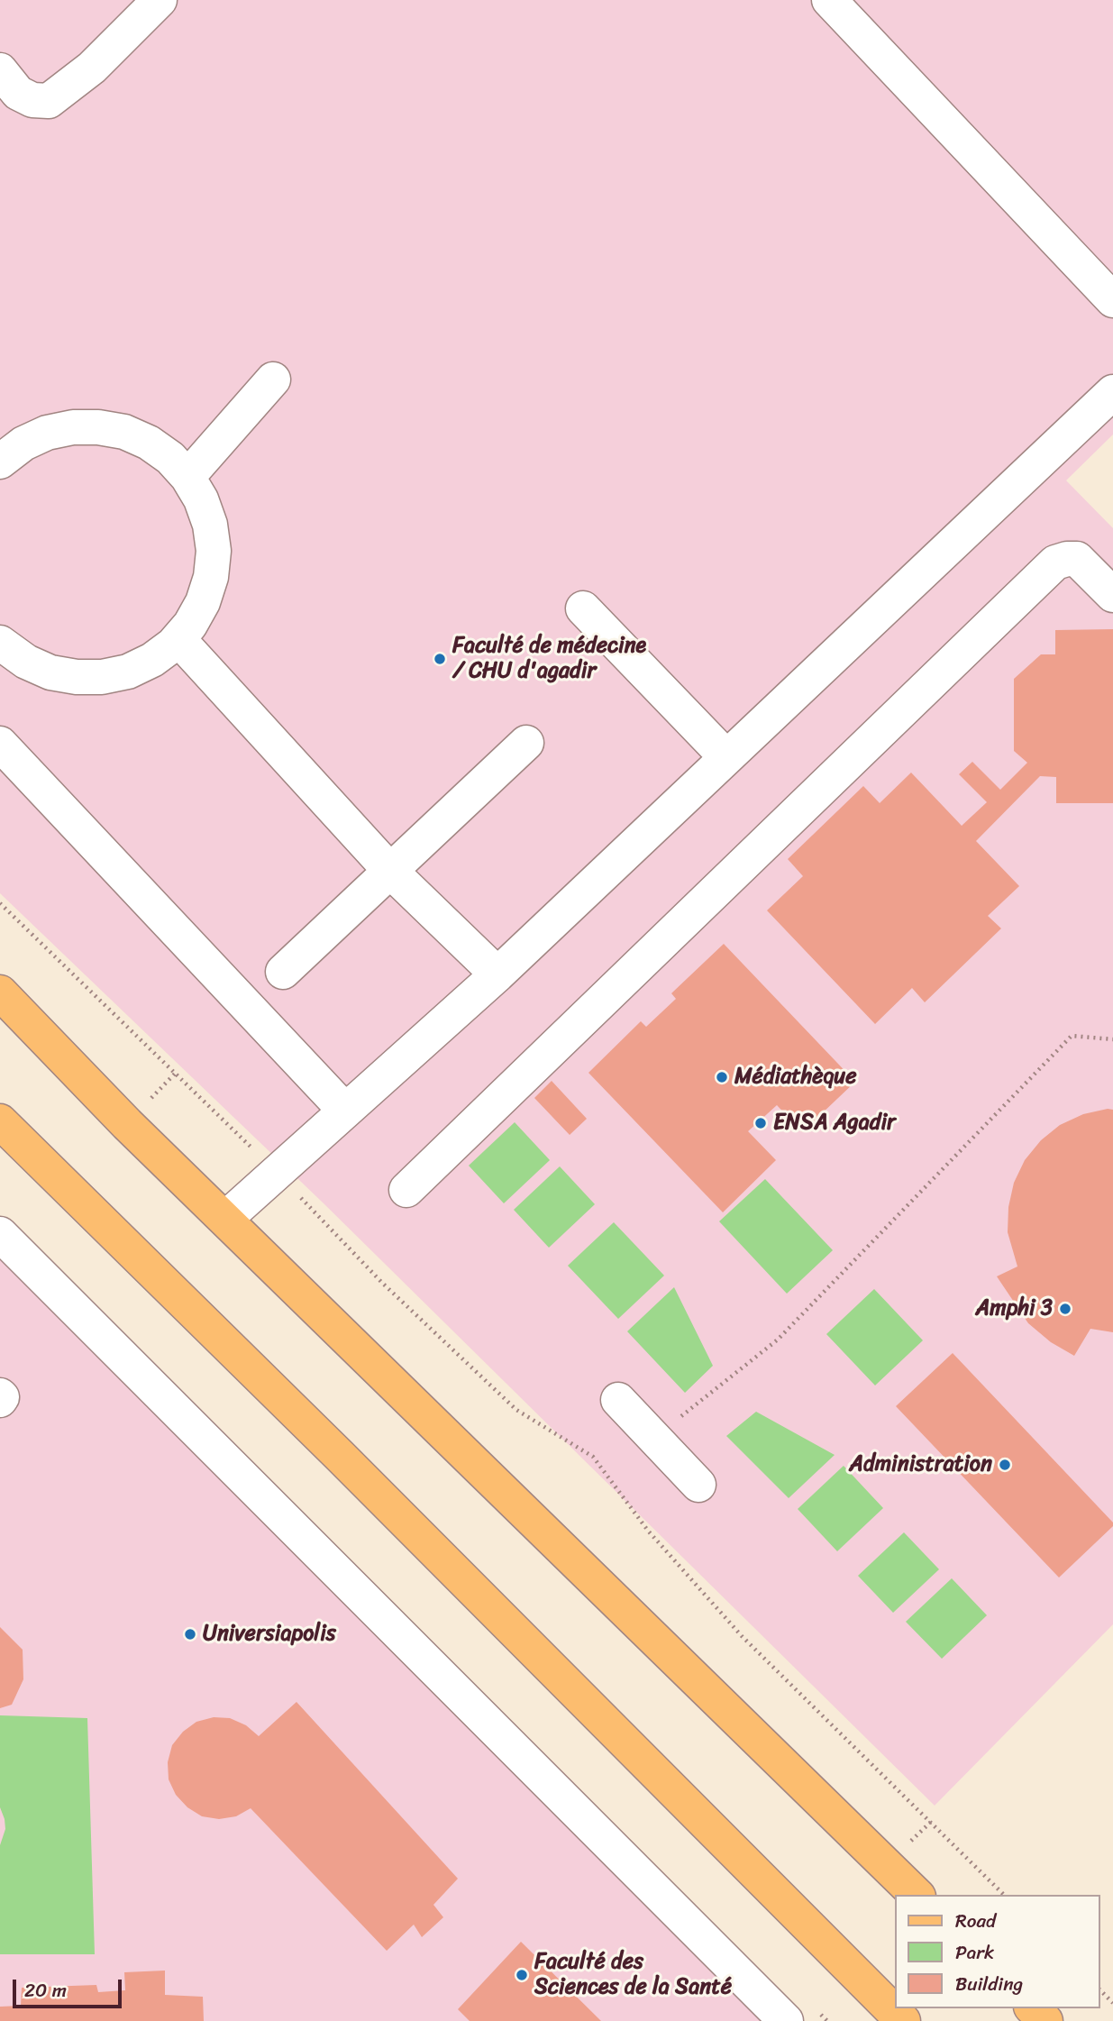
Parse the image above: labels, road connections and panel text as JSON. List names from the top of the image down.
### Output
{
  "places": [
    "Faculté de médecine / CHU d'agadir",
    "Médiathèque",
    "ENSA Agadir",
    "Amphi 3",
    "Administration",
    "Universiapolis",
    "Faculté des Sciences de la Santé"
  ],
  "legend": ["Road", "Park", "Building"],
  "scale_bar": "20 m"
}
